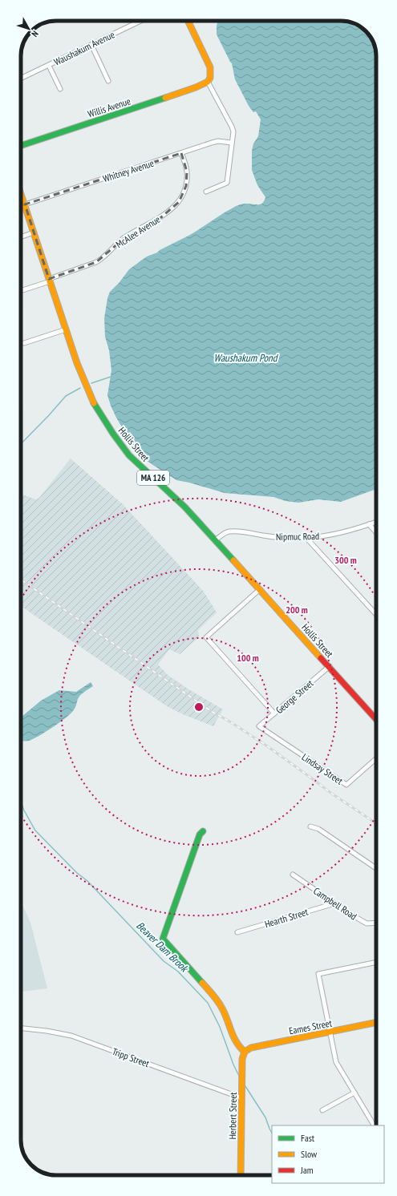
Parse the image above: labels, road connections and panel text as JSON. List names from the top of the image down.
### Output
{
  "streets": {
    "street": [
      "Waushakum Avenue",
      "Willis Avenue",
      "Whitney Avenue",
      "McAlee Avenue",
      "Hollis Street",
      "MA 126",
      "Nipmuc Road",
      "George Street",
      "Lindsay Street",
      "Campbell Road",
      "Hearth Street",
      "Eames Street",
      "Tripp Street",
      "Herbert Street"
    ]
  },
  "crossings": [
    ["Whitney Avenue", "McAlee Avenue"],
    ["Whitney Avenue", "Hollis Street"],
    ["McAlee Avenue", "Hollis Street"],
    ["Hollis Street", "Nipmuc Road"],
    ["Hollis Street", "George Street"],
    ["George Street", "Lindsay Street"],
    ["Campbell Road", "Hearth Street"],
    ["Eames Street", "Herbert Street"],
    ["Tripp Street", "Herbert Street"]
  ],
  "water": ["Waushakum Pond", "Beaver Dam Brook"],
  "legend": ["Fast", "Slow", "Jam"],
  "north": "bottom right",
  "rings": ["300 m", "200 m", "100 m"]
}
